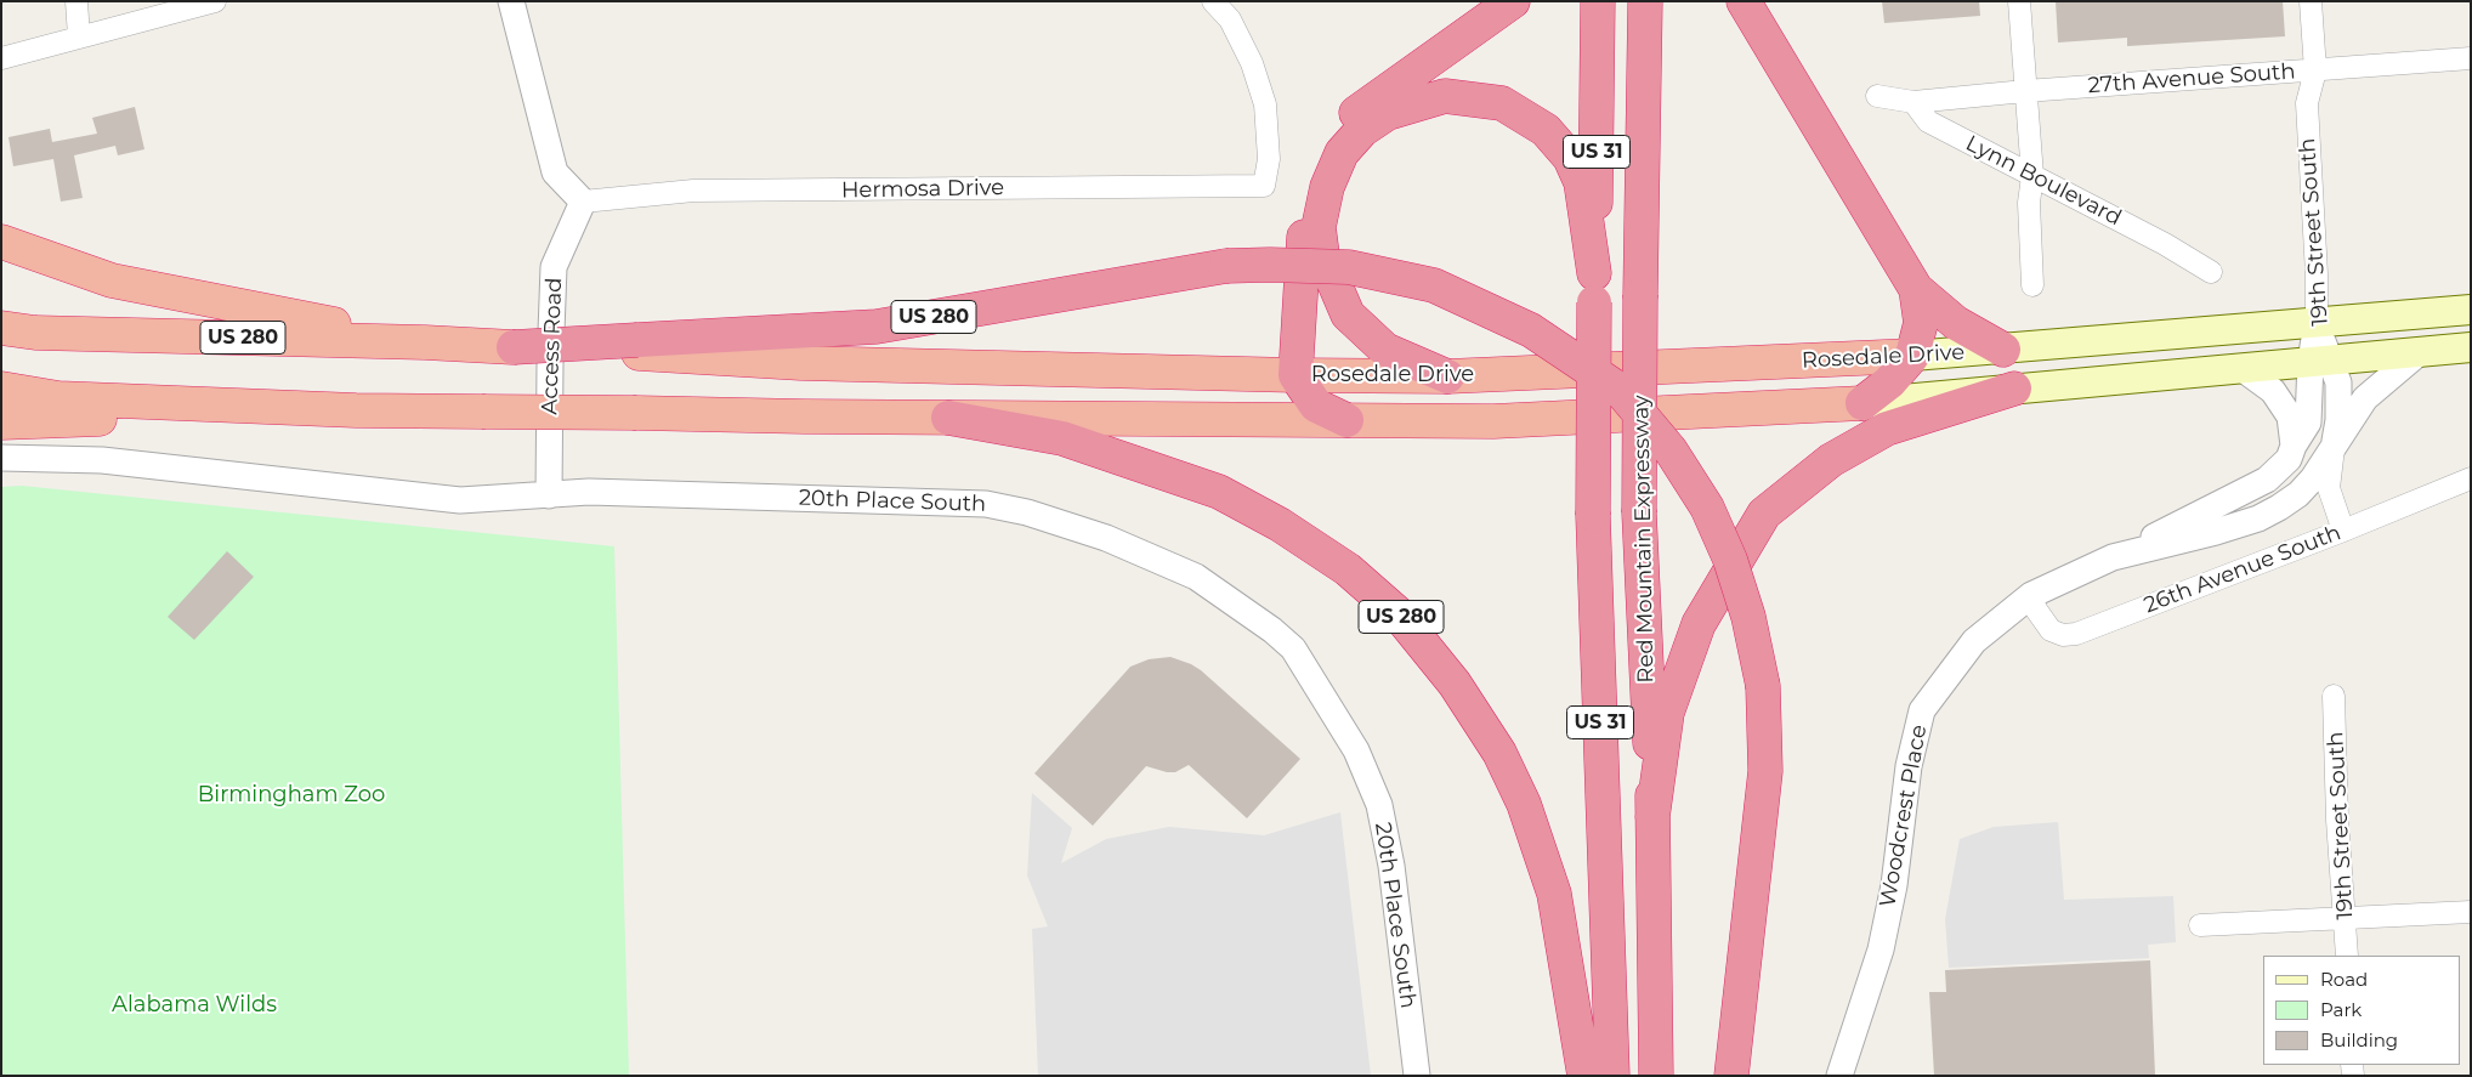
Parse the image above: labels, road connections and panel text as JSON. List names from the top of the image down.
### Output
{
  "streets": {
    "highway": [
      "US 31",
      "US 280",
      "Rosedale Drive",
      "Red Mountain Expressway"
    ],
    "street": [
      "27th Avenue South",
      "Lynn Boulevard",
      "Hermosa Drive",
      "19th Street South",
      "Access Road",
      "20th Place South",
      "26th Avenue South",
      "Woodcrest Place"
    ]
  },
  "crossings": [
    ["27th Avenue South", "Lynn Boulevard"],
    ["27th Avenue South", "19th Street South"],
    ["Hermosa Drive", "Access Road"],
    ["19th Street South", "Rosedale Drive"],
    ["US 280", "Rosedale Drive"],
    ["Access Road", "20th Place South"],
    ["26th Avenue South", "Woodcrest Place"]
  ],
  "parks": ["Birmingham Zoo", "Alabama Wilds"],
  "legend": ["Road", "Park", "Building"]
}
